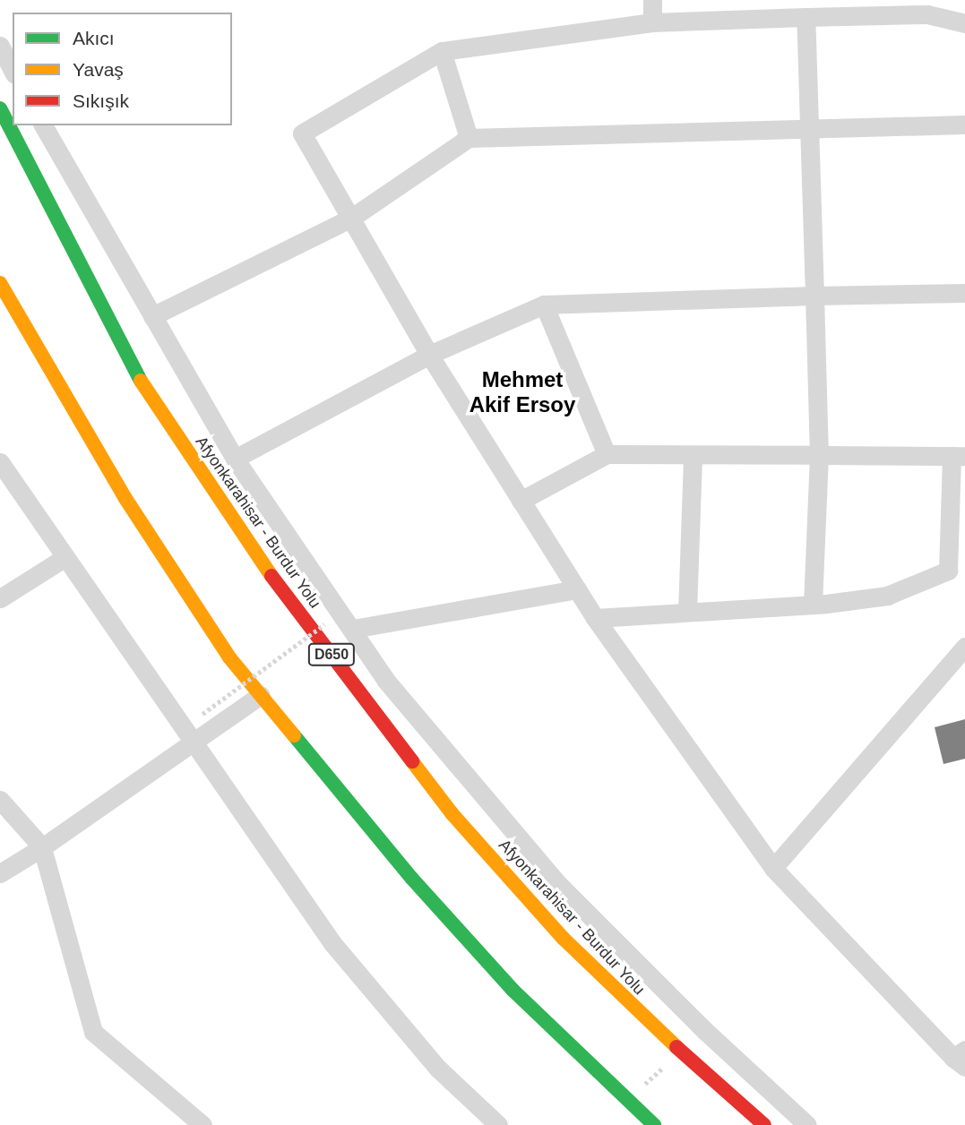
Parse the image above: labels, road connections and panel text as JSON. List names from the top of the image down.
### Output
{
  "streets": {
    "highway": ["Afyonkarahisar - Burdur Yolu", "D650"]
  },
  "districts": ["Mehmet Akif Ersoy"],
  "legend": ["Akıcı", "Yavaş", "Sıkışık"]
}
